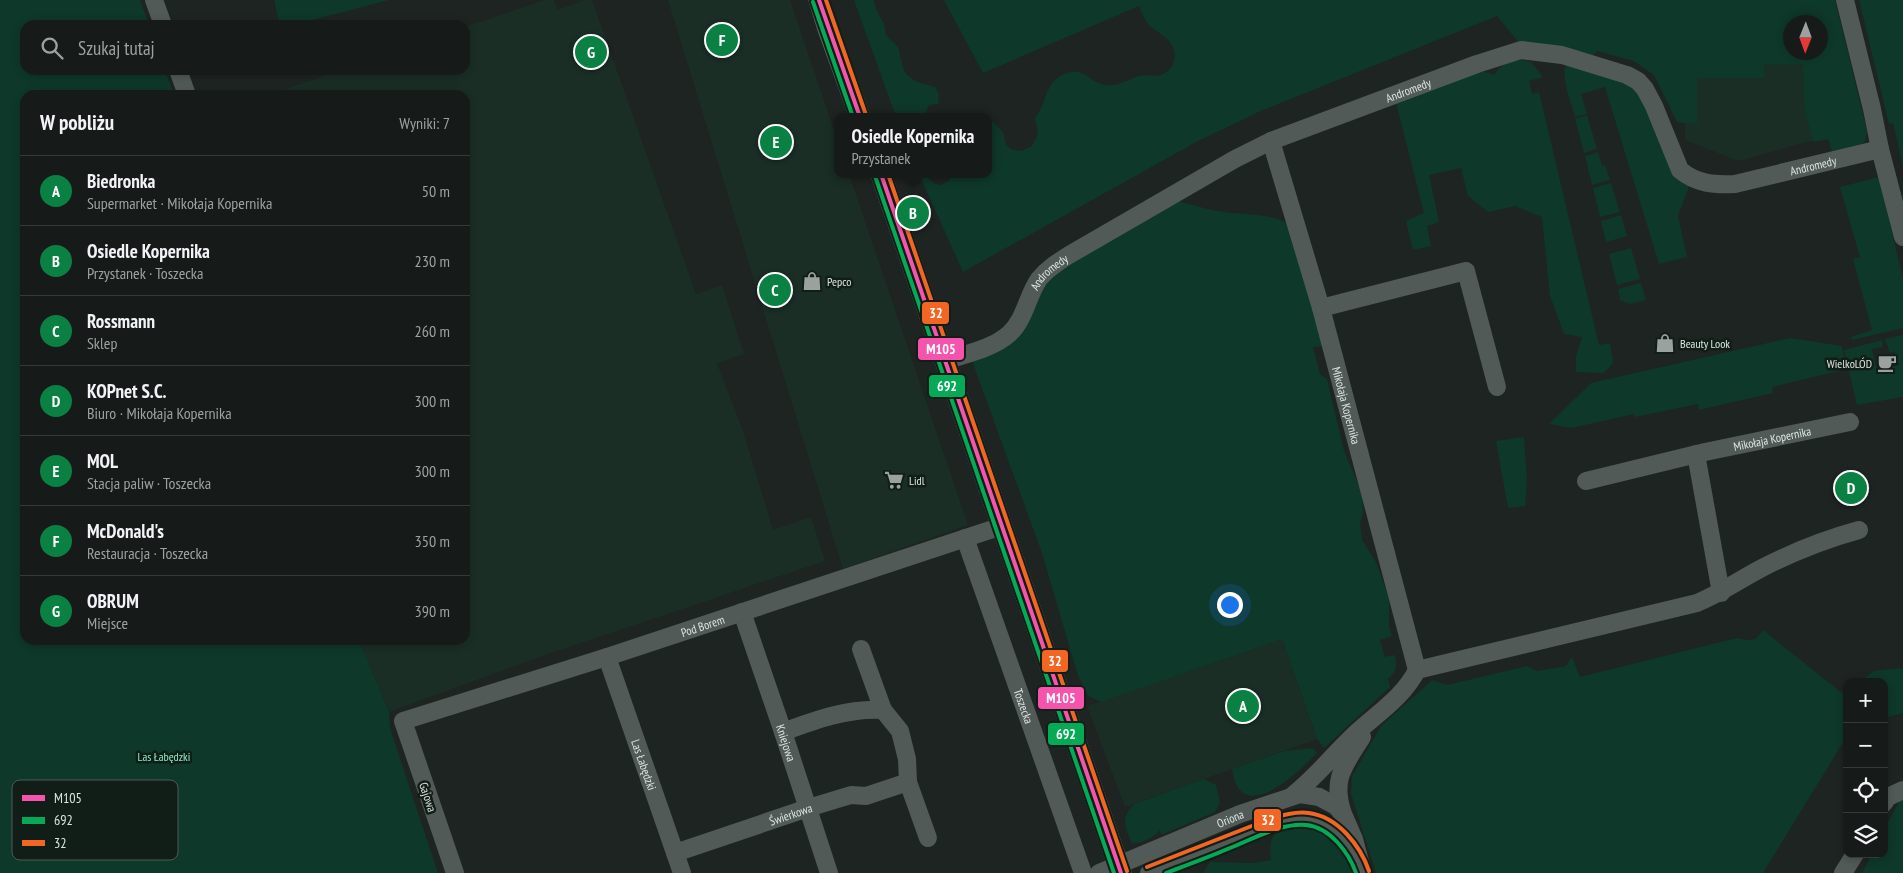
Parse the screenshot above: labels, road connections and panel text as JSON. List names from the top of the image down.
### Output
{
  "streets": {
    "street": [
      "Andromedy",
      "Mikołaja Kopernika",
      "Pod Borem",
      "Toszecka",
      "Kniejowa",
      "Las Łabędzki",
      "Gajowa",
      "Świerkowa",
      "Oriona"
    ]
  },
  "crossings": [
    ["Andromedy", "Mikołaja Kopernika"],
    ["Pod Borem", "Toszecka"],
    ["Pod Borem", "Kniejowa"],
    ["Pod Borem", "Las Łabędzki"],
    ["Pod Borem", "Gajowa"],
    ["Kniejowa", "Świerkowa"],
    ["Las Łabędzki", "Świerkowa"]
  ],
  "parks": ["Las Łabędzki"],
  "places": {
    "shop": ["Pepco", "Beauty Look"],
    "cafe": ["WielkoLÓD"],
    "supermarket": ["Lidl"]
  },
  "lines": ["transit line M105", "transit line 32", "transit line 692"],
  "legend": ["M105", "692", "32"],
  "north": "bottom",
  "page": {
    "search": "Szukaj tutaj",
    "pins": [
      "F",
      "G",
      "E",
      "B",
      "C",
      "D",
      "A"
    ],
    "heading": ["W pobliżu", "Wyniki: 7"],
    "popup": ["Osiedle Kopernika", "Przystanek"],
    "list": [
      {
        "mark": "A",
        "name": "Biedronka",
        "note": "Supermarket · Mikołaja Kopernika",
        "value": "50 m"
      },
      {
        "mark": "B",
        "name": "Osiedle Kopernika",
        "note": "Przystanek · Toszecka",
        "value": "230 m"
      },
      {
        "mark": "C",
        "name": "Rossmann",
        "note": "Sklep",
        "value": "260 m"
      },
      {
        "mark": "D",
        "name": "KOPnet S.C.",
        "note": "Biuro · Mikołaja Kopernika",
        "value": "300 m"
      },
      {
        "mark": "E",
        "name": "MOL",
        "note": "Stacja paliw · Toszecka",
        "value": "300 m"
      },
      {
        "mark": "F",
        "name": "McDonald's",
        "note": "Restauracja · Toszecka",
        "value": "350 m"
      },
      {
        "mark": "G",
        "name": "OBRUM",
        "note": "Miejsce",
        "value": "390 m"
      }
    ],
    "map_buttons": ["+", "−"]
  }
}
